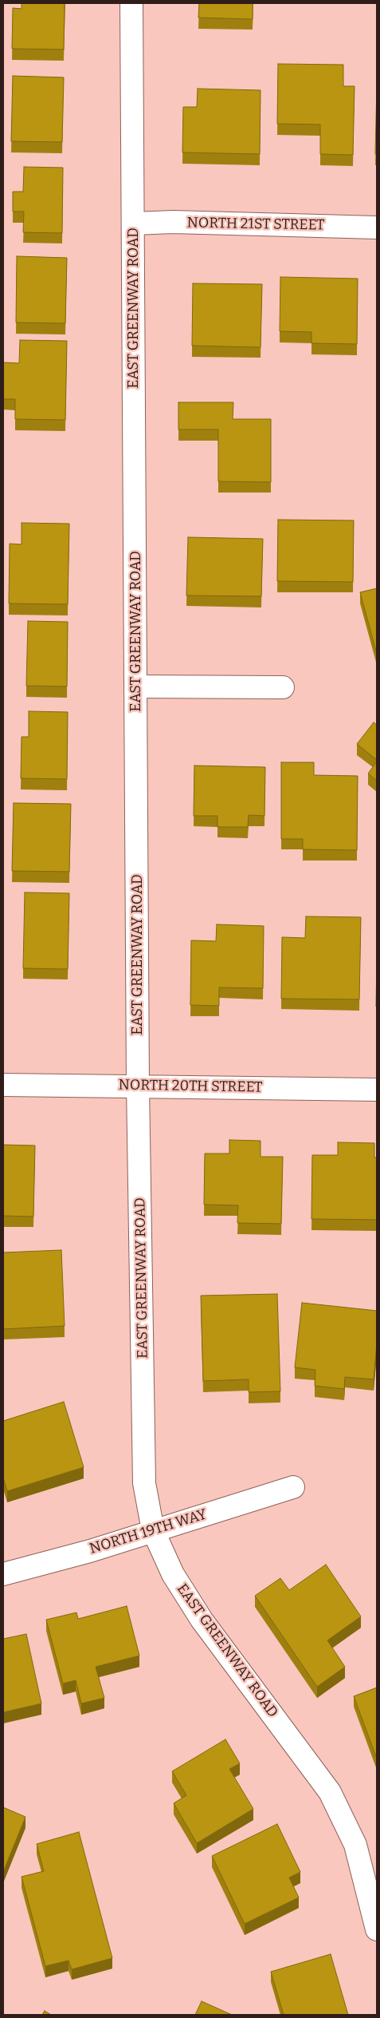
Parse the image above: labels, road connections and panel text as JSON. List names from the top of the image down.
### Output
{
  "streets": {
    "street": [
      "NORTH 21ST STREET",
      "EAST GREENWAY ROAD",
      "NORTH 20TH STREET",
      "NORTH 19TH WAY"
    ]
  },
  "crossings": [
    ["NORTH 21ST STREET", "EAST GREENWAY ROAD"],
    ["EAST GREENWAY ROAD", "NORTH 20TH STREET"],
    ["EAST GREENWAY ROAD", "NORTH 19TH WAY"]
  ]
}
